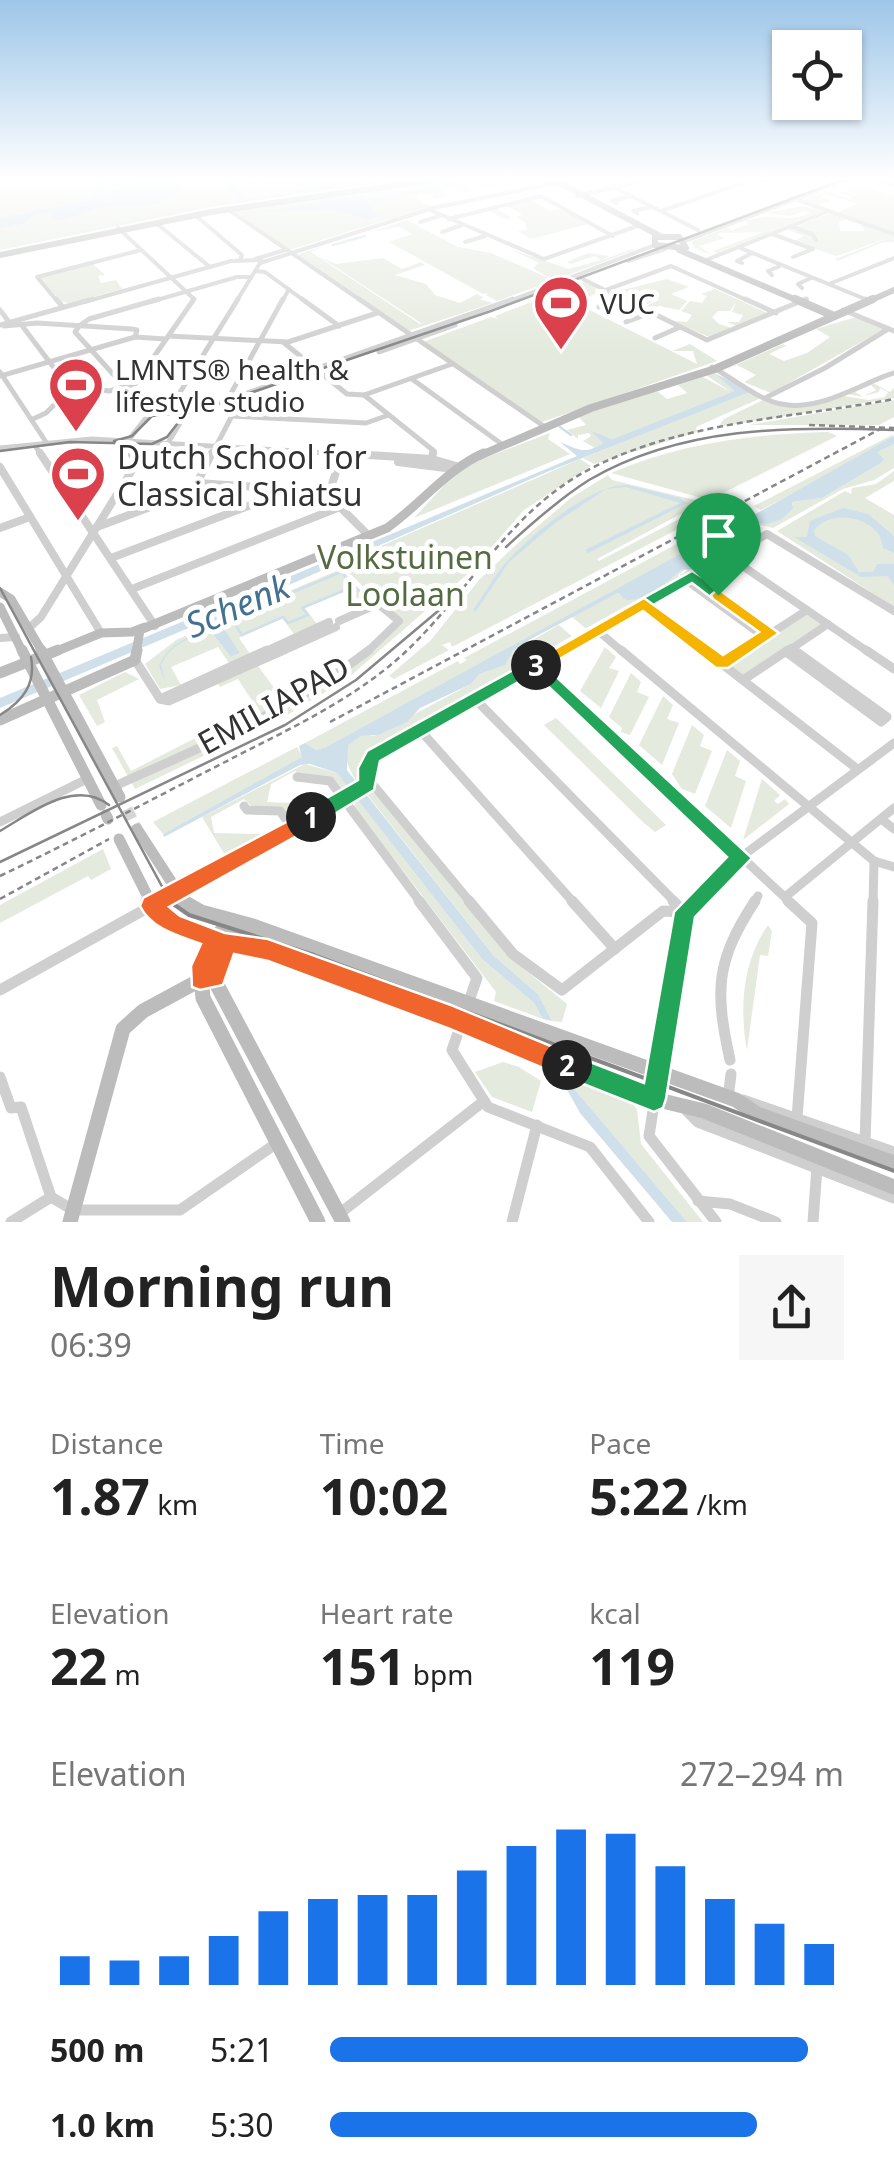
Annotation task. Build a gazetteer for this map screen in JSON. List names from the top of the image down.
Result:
{
  "streets": {
    "street": ["EMILIAPAD"]
  },
  "water": ["Schenk"],
  "parks": ["Volkstuinen Loolaan"],
  "places": {
    "sports": ["VUC", "LMNTS® health & lifestyle studio", "Dutch School for Classical Shiatsu"]
  },
  "page": {
    "pins": ["3", "1", "2"],
    "heading": ["Morning run", "06:39"],
    "stats": [
      ["Distance", "1.87 km"],
      ["Time", "10:02"],
      ["Pace", "5:22 /km"],
      ["Elevation", "22 m"],
      ["Heart rate", "151 bpm"],
      ["kcal", "119"]
    ],
    "chart": ["Elevation", "272–294 m"],
    "list": [
      {
        "name": "500 m",
        "note": "5:21"
      },
      {
        "name": "1.0 km",
        "note": "5:30"
      }
    ]
  }
}
